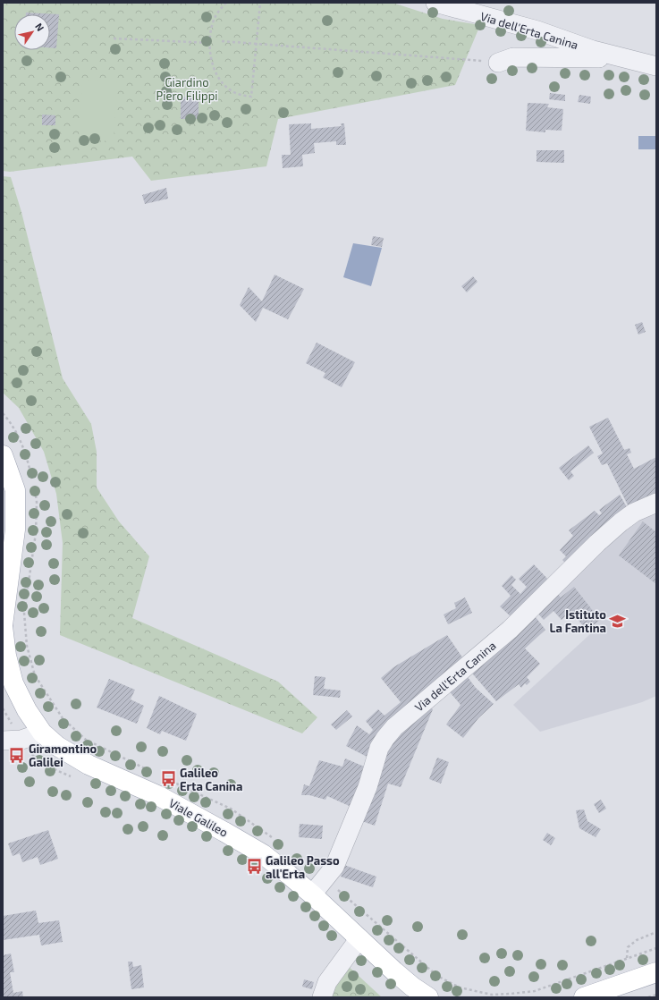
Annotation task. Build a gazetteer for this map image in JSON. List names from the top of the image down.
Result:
{
  "streets": {
    "main road": ["Viale Galileo"],
    "street": ["Via dell'Erta Canina"]
  },
  "crossings": [
    ["Via dell'Erta Canina", "Viale Galileo"]
  ],
  "parks": ["Giardino Piero Filippi"],
  "places": {
    "school or university": ["Istituto La Fantina"],
    "bus stop": ["Giramontino Galilei", "Galileo Erta Canina", "Galileo Passo all'Erta"]
  },
  "north": "top right"
}
